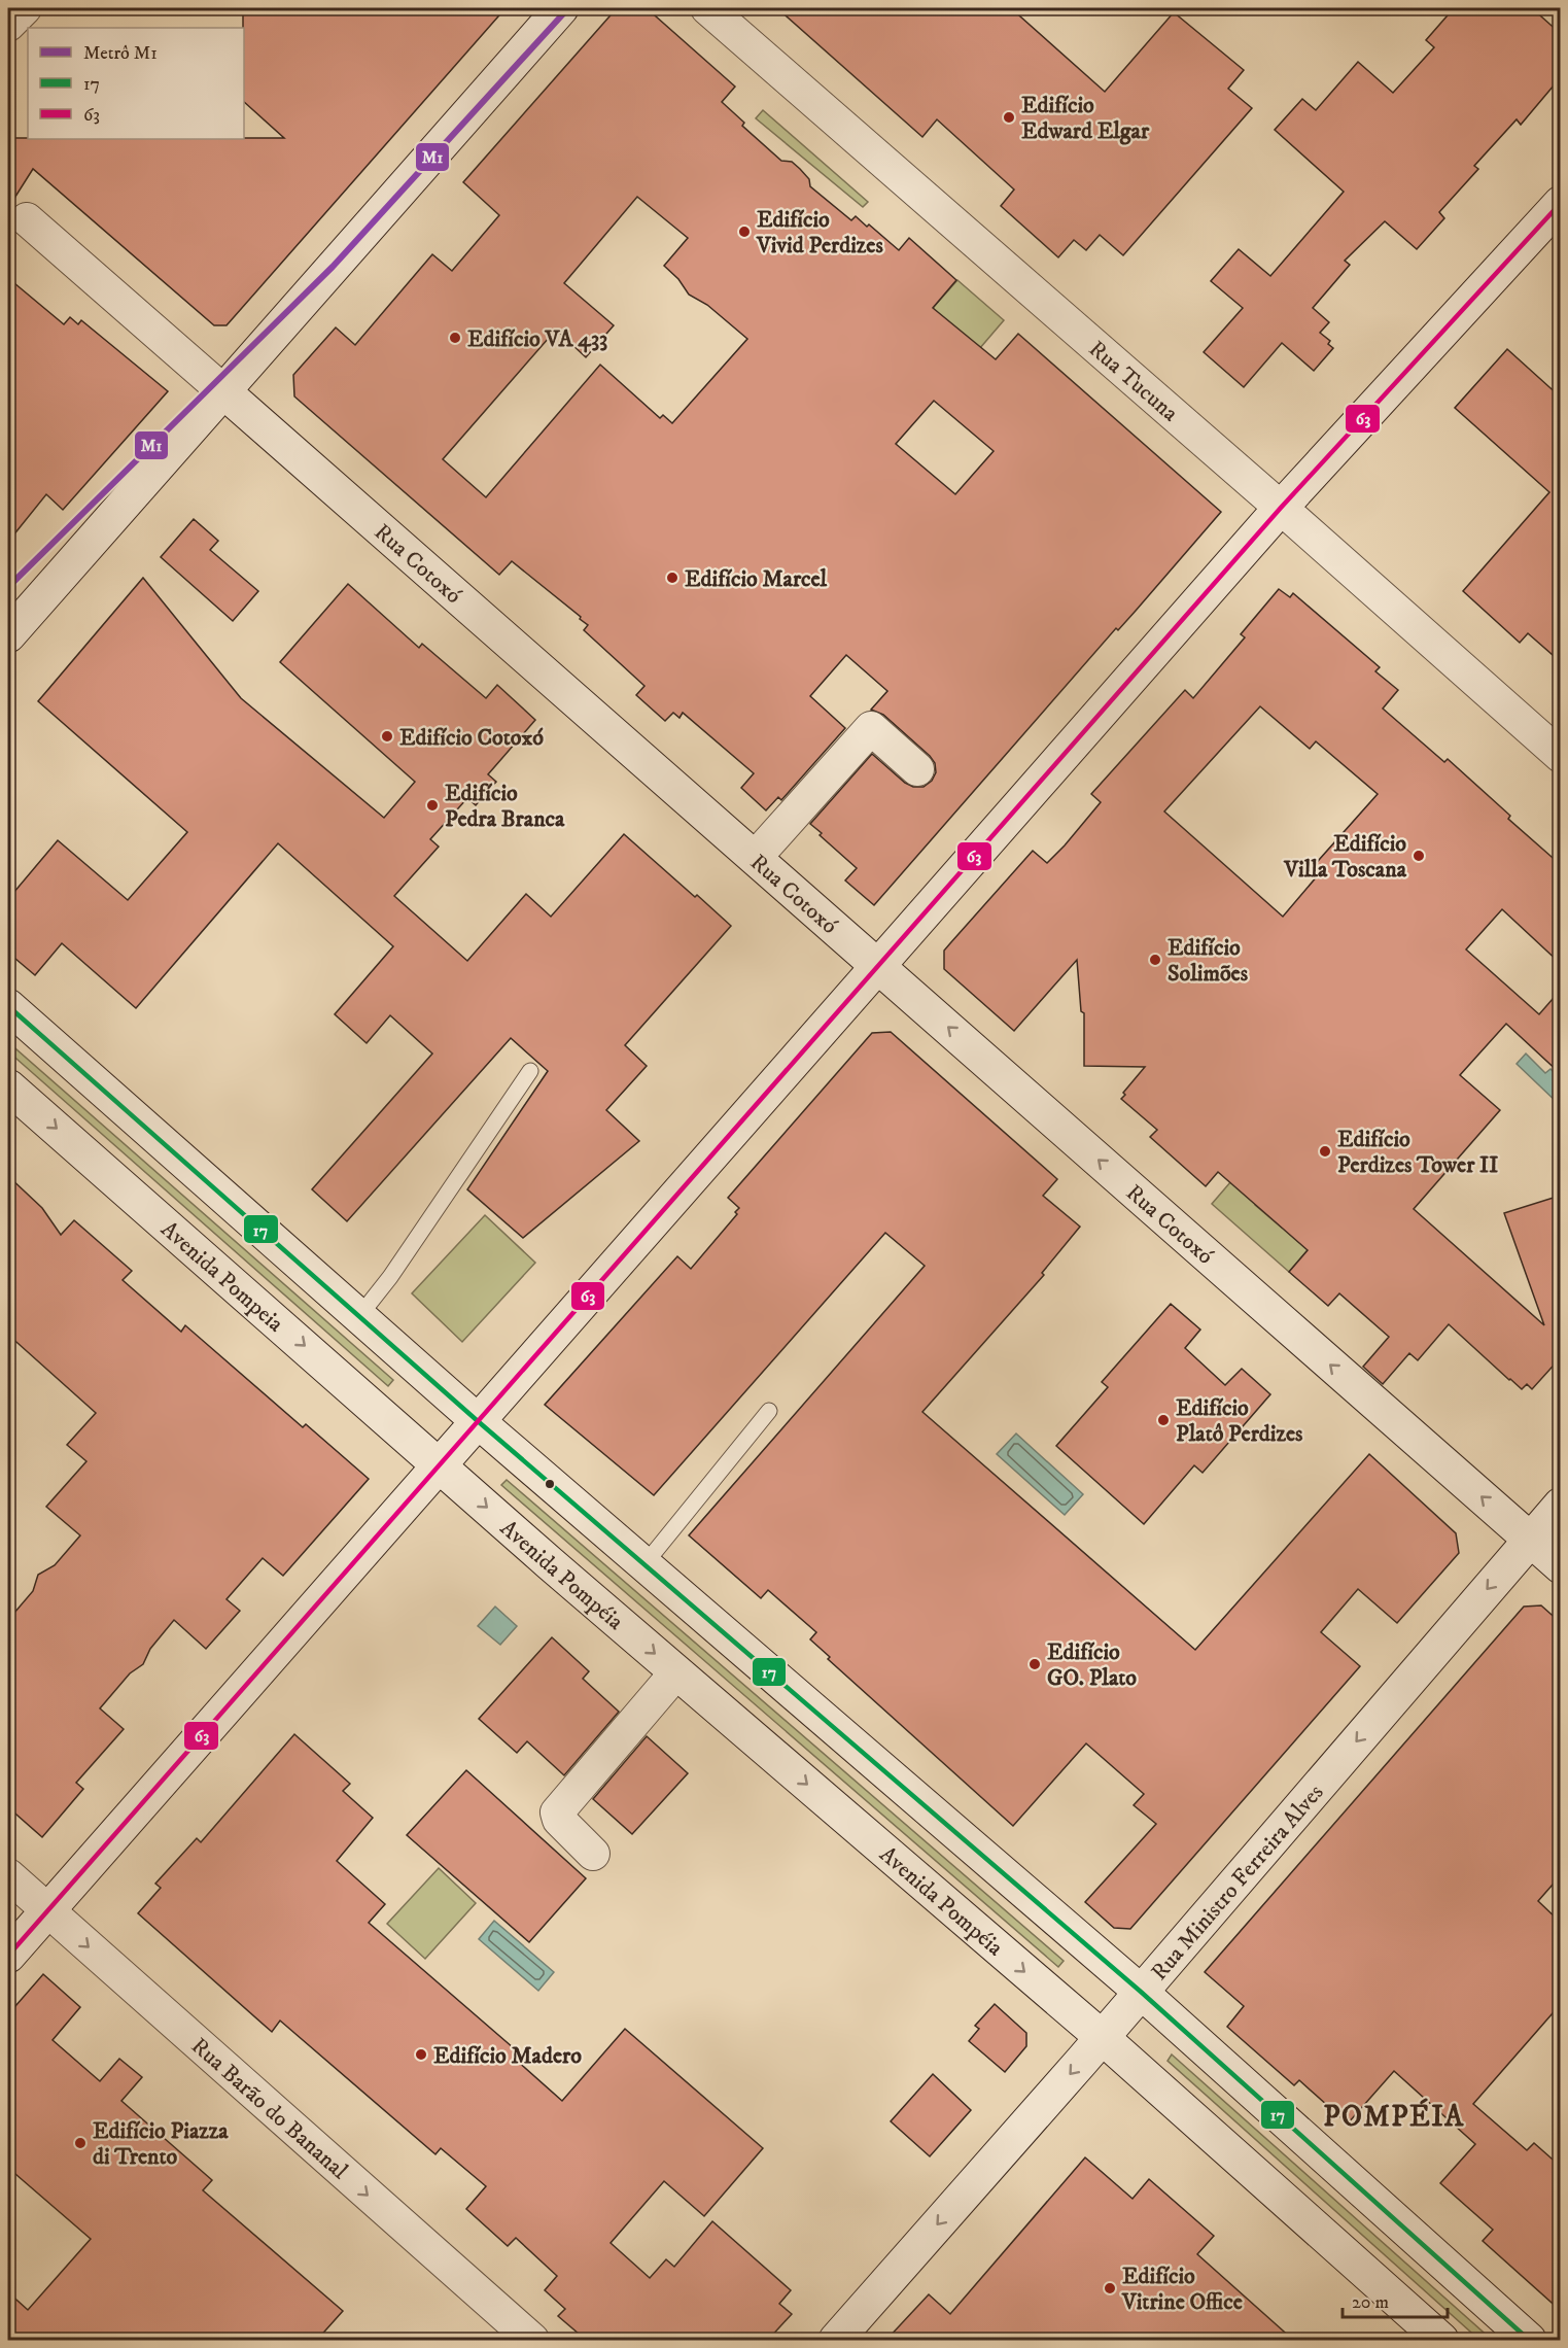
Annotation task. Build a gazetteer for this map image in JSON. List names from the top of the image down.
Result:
{
  "streets": {
    "street": [
      "Rua Tucuna",
      "Rua Cotoxó",
      "Avenida Pompeia",
      "Avenida Pompéia",
      "Rua Ministro Ferreira Alves",
      "Rua Barão do Bananal"
    ]
  },
  "crossings": [
    ["Rua Cotoxó", "Rua Ministro Ferreira Alves"],
    ["Avenida Pompeia", "Avenida Pompéia"],
    ["Avenida Pompéia", "Rua Ministro Ferreira Alves"]
  ],
  "one_way": ["Rua Cotoxó", "Rua Ministro Ferreira Alves", "Rua Barão do Bananal"],
  "districts": ["POMPÉIA"],
  "places": [
    "Edifício Edward Elgar",
    "Edifício Vivid Perdizes",
    "Edifício VA 433",
    "Edifício Marcel",
    "Edifício Cotoxó",
    "Edifício Pedra Branca",
    "Edifício Villa Toscana",
    "Edifício Solimões",
    "Edifício Perdizes Tower II",
    "Edifício Platô Perdizes",
    "Edifício GO. Plato",
    "Edifício Madero",
    "Edifício Piazza di Trento",
    "Edifício Vitrine Office"
  ],
  "lines": ["metro line M1", "transit line 63", "transit line 17"],
  "legend": ["Metrô M1", "17", "63"],
  "scale_bar": "20 m"
}
